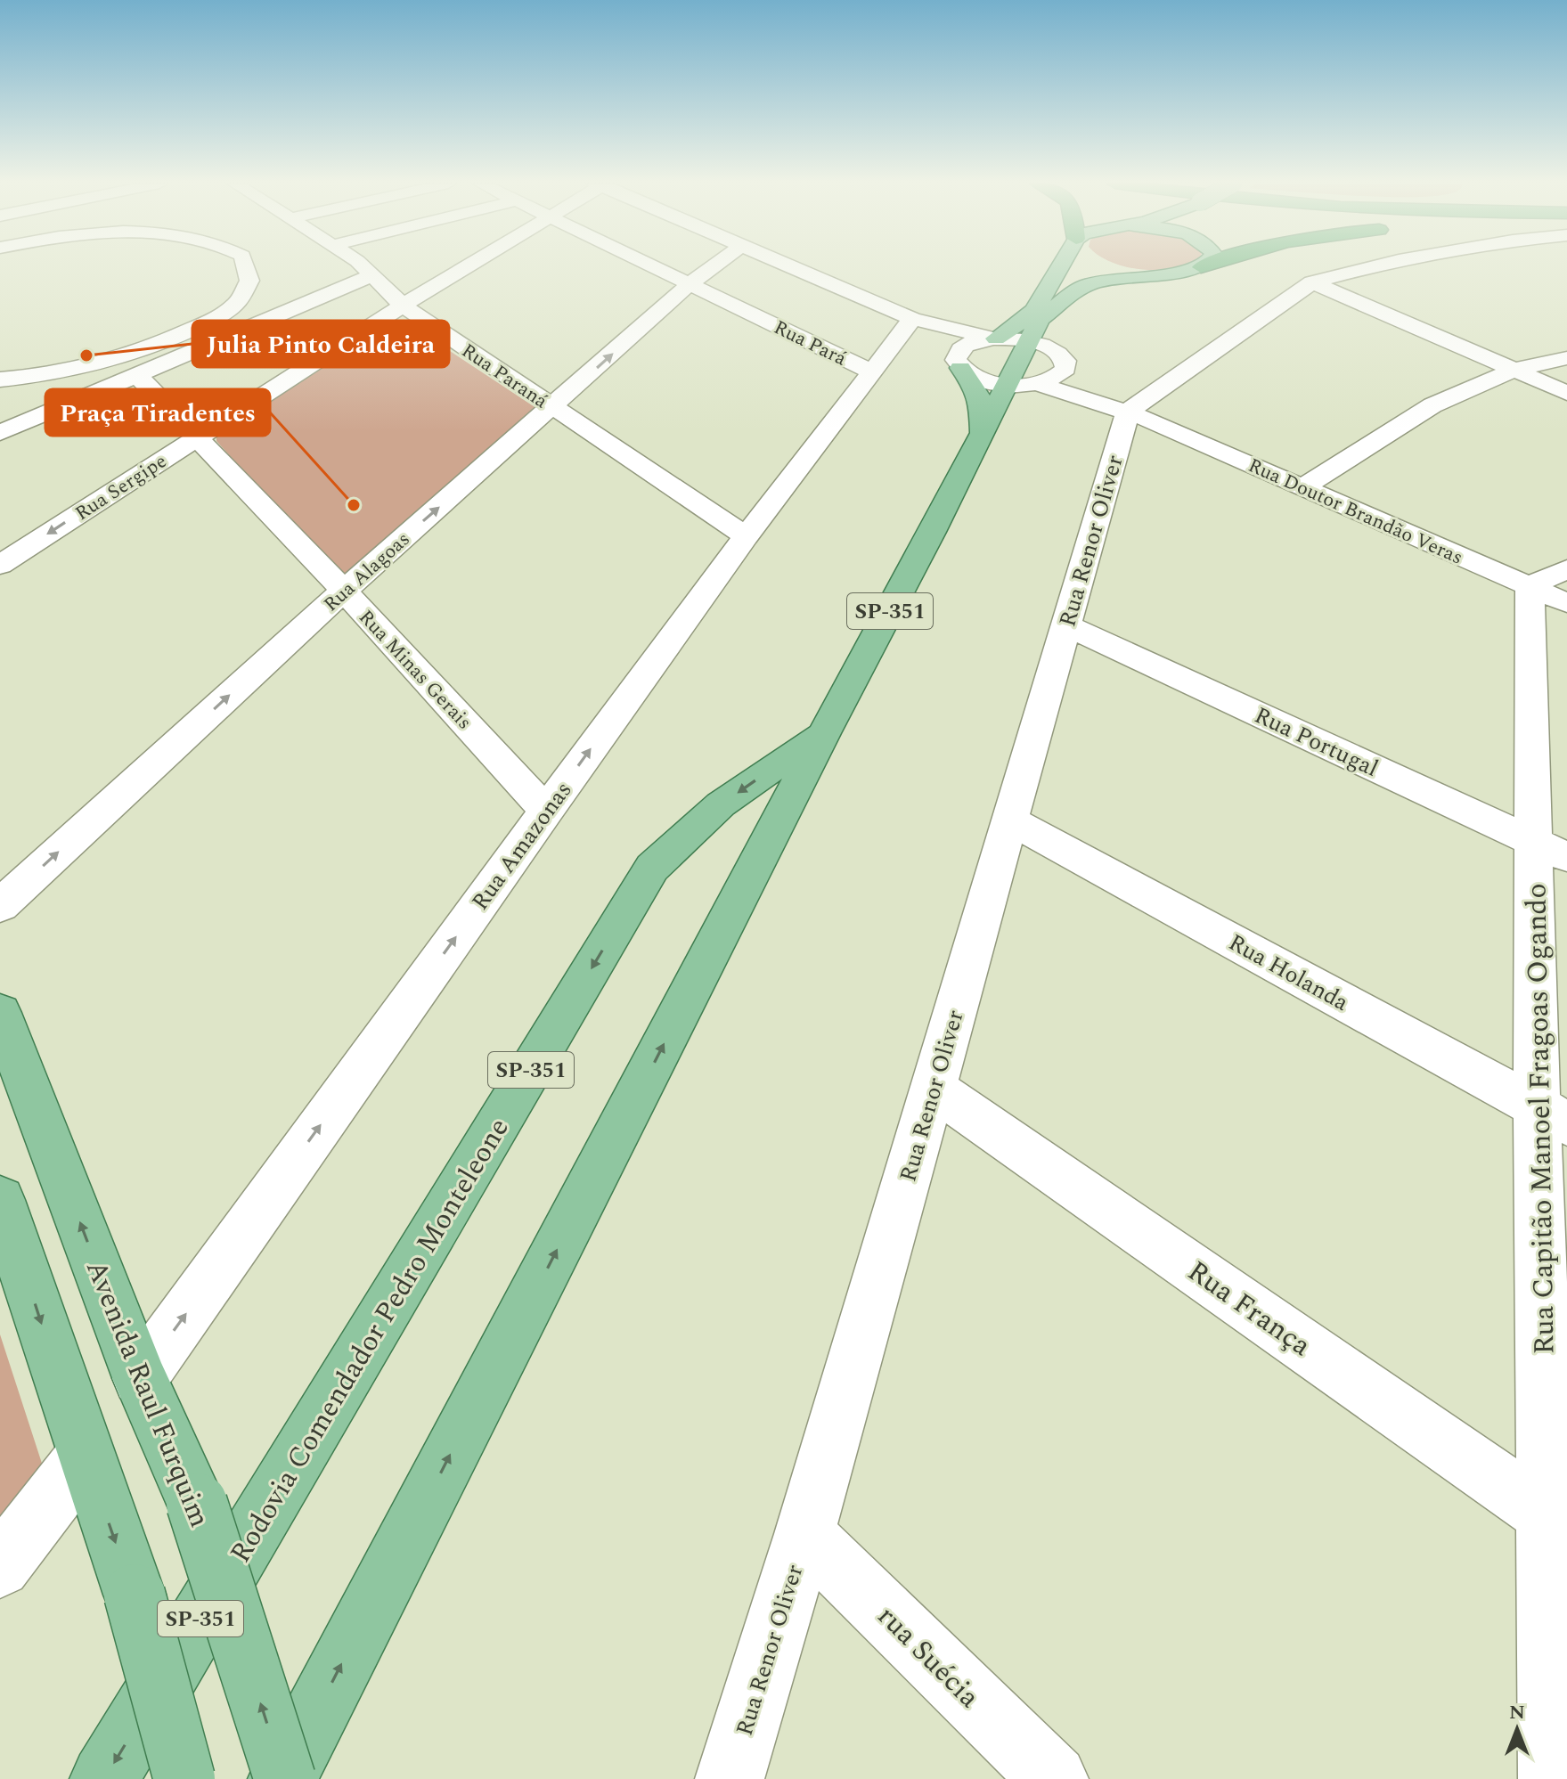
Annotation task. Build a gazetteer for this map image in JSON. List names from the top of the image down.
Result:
{
  "streets": {
    "main road": ["SP-351", "Rodovia Comendador Pedro Monteleone", "Avenida Raul Furquim"],
    "street": [
      "Rua Pará",
      "Rua Paraná",
      "Rua Sergipe",
      "Rua Doutor Brandão Veras",
      "Rua Renor Oliver",
      "Rua Alagoas",
      "Rua Minas Gerais",
      "Rua Portugal",
      "Rua Amazonas",
      "Rua Holanda",
      "Rua Capitão Manoel Fragoas Ogando",
      "Rua França",
      "rua Suécia"
    ]
  },
  "crossings": [
    ["Rua Pará", "Rua Alagoas"],
    ["Rua Pará", "Rua Amazonas"],
    ["Rua Paraná", "Rua Sergipe"],
    ["Rua Paraná", "Rua Alagoas"],
    ["Rua Paraná", "Rua Amazonas"],
    ["Rua Sergipe", "Rua Minas Gerais"],
    ["Rua Doutor Brandão Veras", "Rua Renor Oliver"],
    ["Rua Doutor Brandão Veras", "Rua Capitão Manoel Fragoas Ogando"],
    ["Rua Doutor Brandão Veras", "Rodovia Comendador Pedro Monteleone"],
    ["Rua Renor Oliver", "Rua Portugal"],
    ["Rua Renor Oliver", "Rua Holanda"],
    ["Rua Renor Oliver", "Rua França"],
    ["Rua Renor Oliver", "rua Suécia"],
    ["Rua Alagoas", "Rua Minas Gerais"],
    ["SP-351", "Rodovia Comendador Pedro Monteleone"],
    ["Rua Minas Gerais", "Rua Amazonas"],
    ["Rua Portugal", "Rua Capitão Manoel Fragoas Ogando"],
    ["Rua Amazonas", "Avenida Raul Furquim"],
    ["Rua Holanda", "Rua Capitão Manoel Fragoas Ogando"],
    ["Rua Capitão Manoel Fragoas Ogando", "Rua França"],
    ["Rodovia Comendador Pedro Monteleone", "Avenida Raul Furquim"]
  ],
  "one_way": ["Rua Amazonas"],
  "places": ["Julia Pinto Caldeira", "Praça Tiradentes"],
  "north": "top"
}
